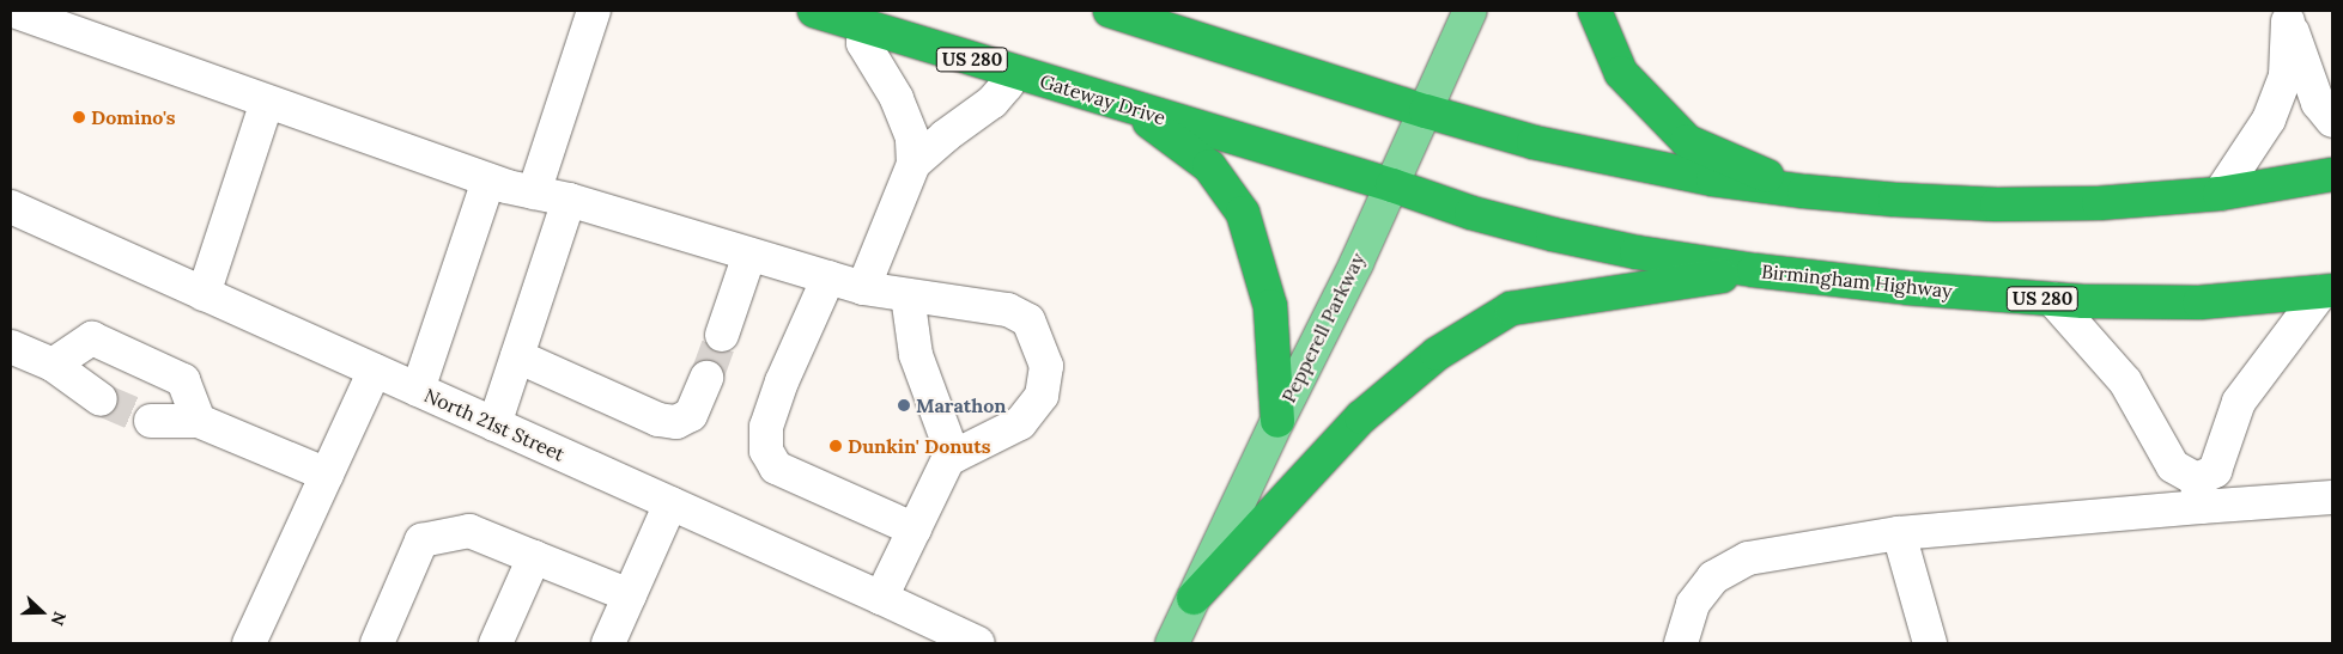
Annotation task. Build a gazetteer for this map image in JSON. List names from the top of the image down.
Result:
{
  "streets": {
    "highway": ["US 280", "Gateway Drive", "Birmingham Highway"],
    "main road": ["Pepperell Parkway"],
    "street": ["North 21st Street"]
  },
  "crossings": [
    ["Gateway Drive", "Birmingham Highway"],
    ["Gateway Drive", "Pepperell Parkway"],
    ["Birmingham Highway", "Pepperell Parkway"]
  ],
  "places": ["Domino's", "Marathon", "Dunkin' Donuts"],
  "north": "right"
}
